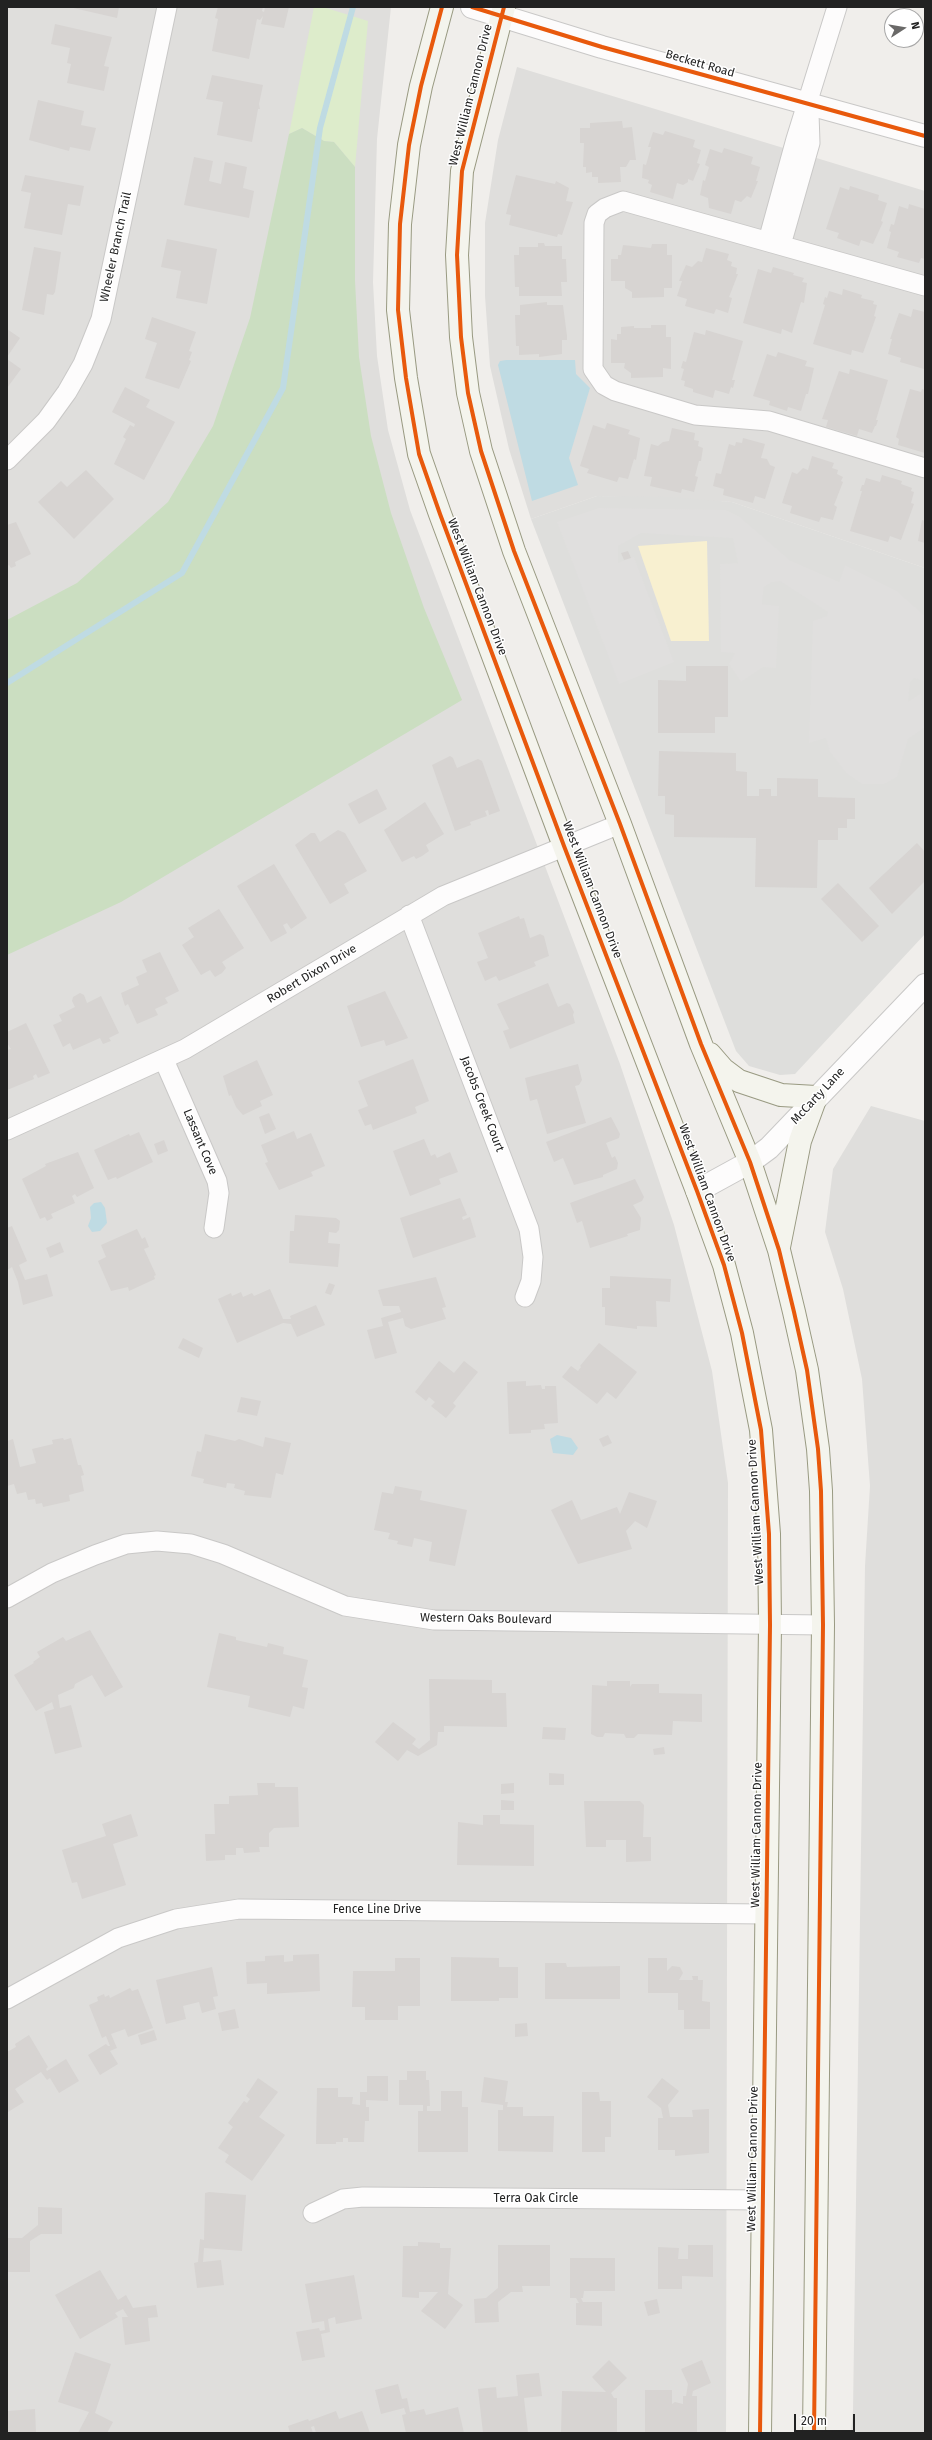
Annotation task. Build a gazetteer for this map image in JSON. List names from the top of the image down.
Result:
{
  "streets": {
    "main road": ["West William Cannon Drive"],
    "street": [
      "Beckett Road",
      "Wheeler Branch Trail",
      "Robert Dixon Drive",
      "McCarty Lane",
      "Jacobs Creek Court",
      "Lassant Cove",
      "Western Oaks Boulevard",
      "Fence Line Drive",
      "Terra Oak Circle"
    ]
  },
  "crossings": [
    ["Beckett Road", "West William Cannon Drive"],
    ["West William Cannon Drive", "Robert Dixon Drive"],
    ["West William Cannon Drive", "McCarty Lane"],
    ["West William Cannon Drive", "Western Oaks Boulevard"],
    ["West William Cannon Drive", "Fence Line Drive"],
    ["West William Cannon Drive", "Terra Oak Circle"],
    ["Robert Dixon Drive", "Jacobs Creek Court"],
    ["Robert Dixon Drive", "Lassant Cove"]
  ],
  "scale_bar": "20 m",
  "north": "right"
}
